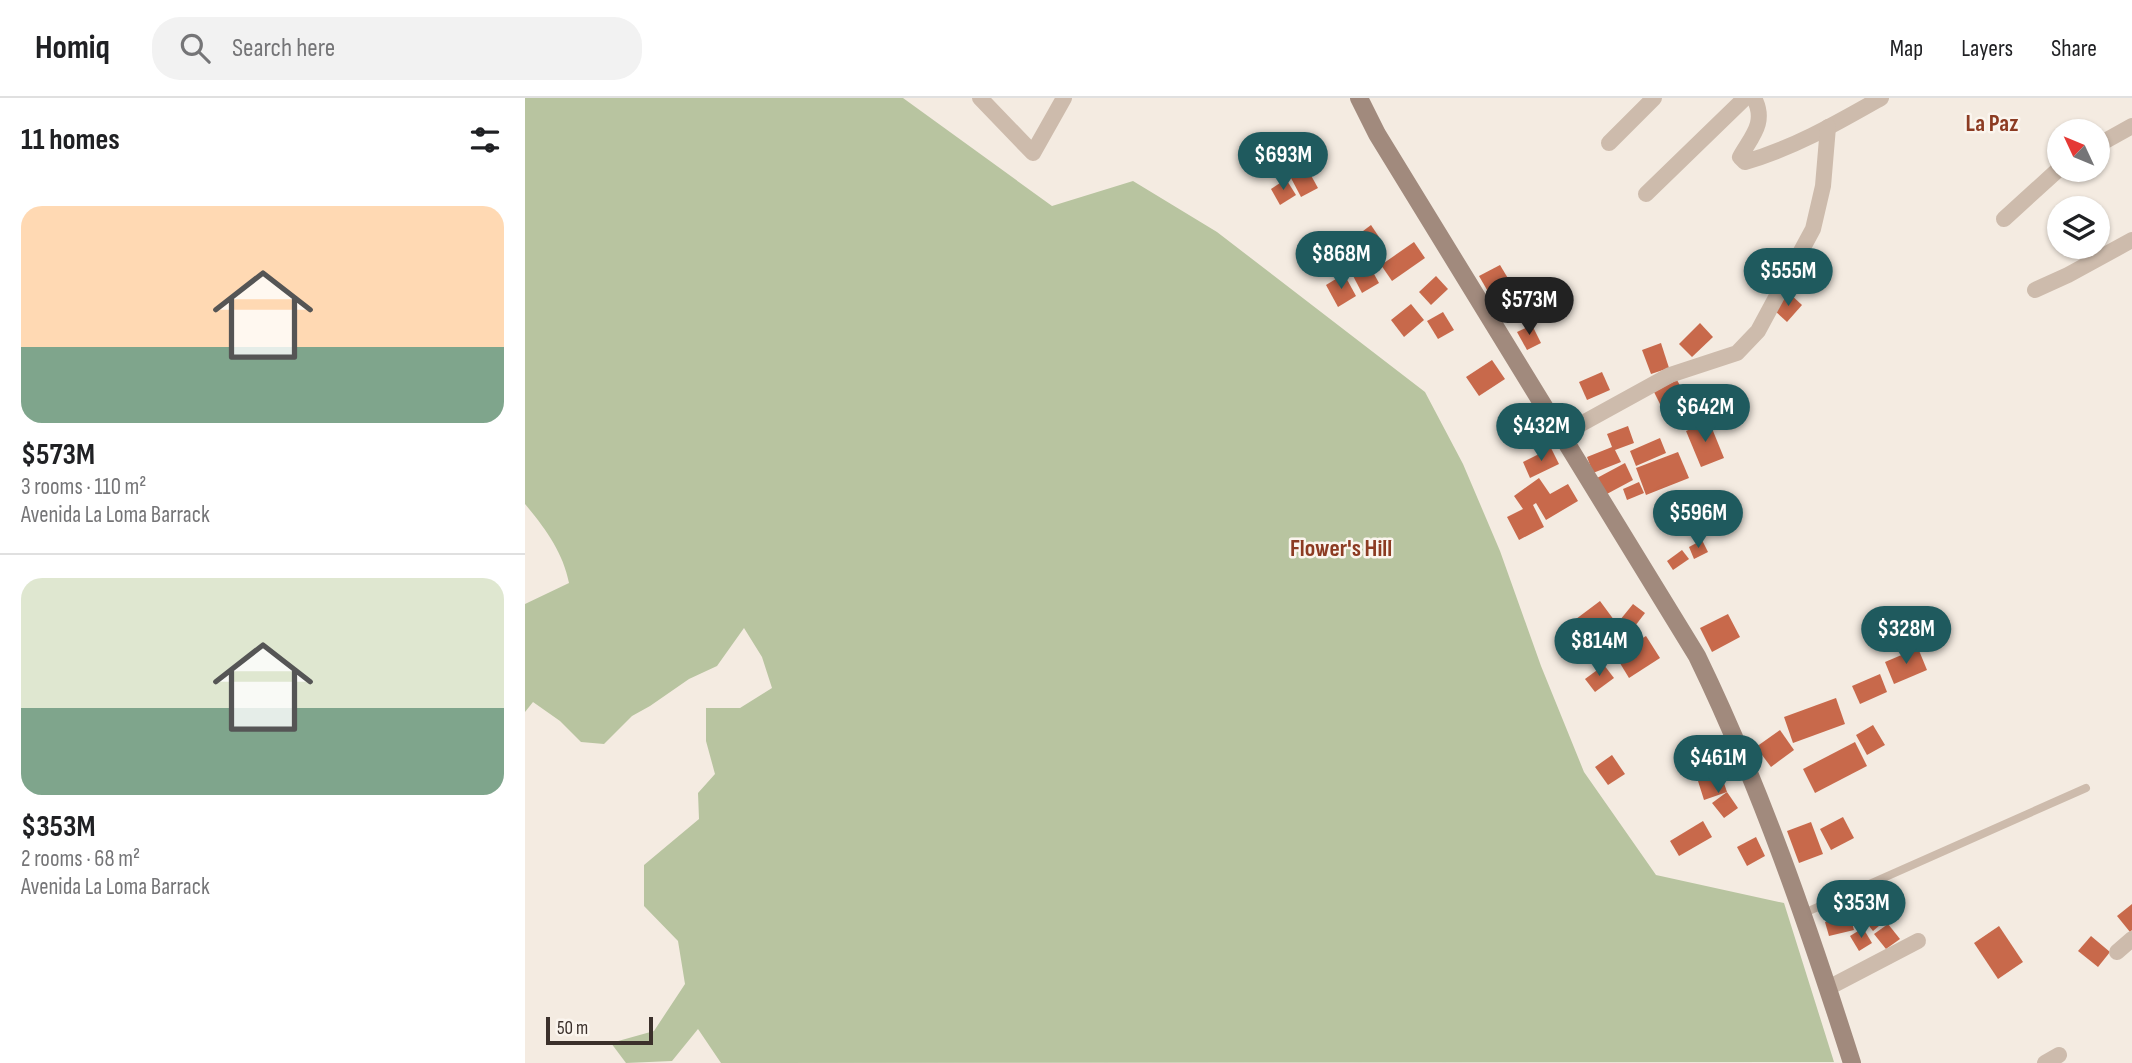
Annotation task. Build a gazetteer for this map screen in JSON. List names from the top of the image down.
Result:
{
  "districts": ["La Paz", "Flower's Hill"],
  "scale_bar": "50 m",
  "north": "top left",
  "page": {
    "header": "Homiq",
    "search": "Search here",
    "nav": ["Map", "Layers", "Share"],
    "heading": "11 homes",
    "price": [
      "$693M",
      "$868M",
      "$555M",
      "$573M",
      "$642M",
      "$432M",
      "$596M",
      "$328M",
      "$814M",
      "$461M",
      "$353M"
    ],
    "list": [
      {
        "name": "$573M",
        "note": "3 rooms · 110 m² · Avenida La Loma Barrack"
      },
      {
        "name": "$353M",
        "note": "2 rooms · 68 m² · Avenida La Loma Barrack"
      }
    ],
    "scale": "50 m"
  }
}
